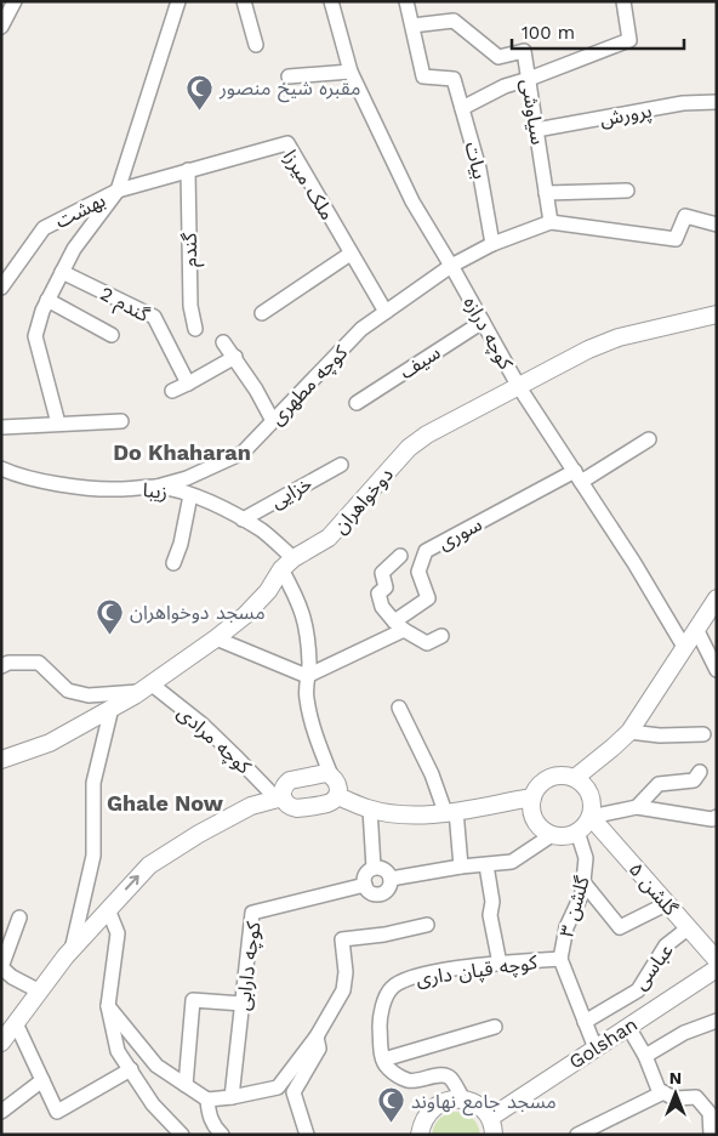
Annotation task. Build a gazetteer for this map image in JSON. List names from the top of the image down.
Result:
{
  "streets": {
    "street": [
      "سیاوشی",
      "پرورش",
      "بیات",
      "ملک میرزا",
      "بهشت",
      "گندم",
      "گندم 2",
      "کوچه درازه",
      "سیف",
      "کوچه مطهری",
      "زیبا",
      "خزایی",
      "دوخواهران",
      "سوری",
      "کوچه مرادی",
      "گلشن ۵",
      "گلشن ۳",
      "کوچه دارابی",
      "عباسی",
      "کوچه قپان داری",
      "Golshan"
    ]
  },
  "crossings": [
    ["سیاوشی", "پرورش"],
    ["سیاوشی", "بیات"],
    ["سیاوشی", "کوچه مطهری"],
    ["بیات", "کوچه مطهری"],
    ["ملک میرزا", "بهشت"],
    ["ملک میرزا", "گندم"],
    ["ملک میرزا", "کوچه مطهری"],
    ["کوچه درازه", "سیف"],
    ["کوچه درازه", "کوچه مطهری"],
    ["کوچه درازه", "دوخواهران"],
    ["کوچه درازه", "سوری"],
    ["کوچه مطهری", "زیبا"],
    ["زیبا", "خزایی"],
    ["زیبا", "دوخواهران"],
    ["دوخواهران", "کوچه مرادی"],
    ["گلشن ۵", "گلشن ۳"],
    ["گلشن ۵", "عباسی"],
    ["گلشن ۳", "عباسی"],
    ["گلشن ۳", "کوچه قپان داری"],
    ["گلشن ۳", "Golshan"]
  ],
  "districts": ["Do Khaharan", "Ghale Now"],
  "places": {
    "mosque": ["مقبره شیخ منصور", "مسجد دوخواهران", "مسجد جامع نهاوند"]
  },
  "scale_bar": "100 m",
  "north": "top"
}
